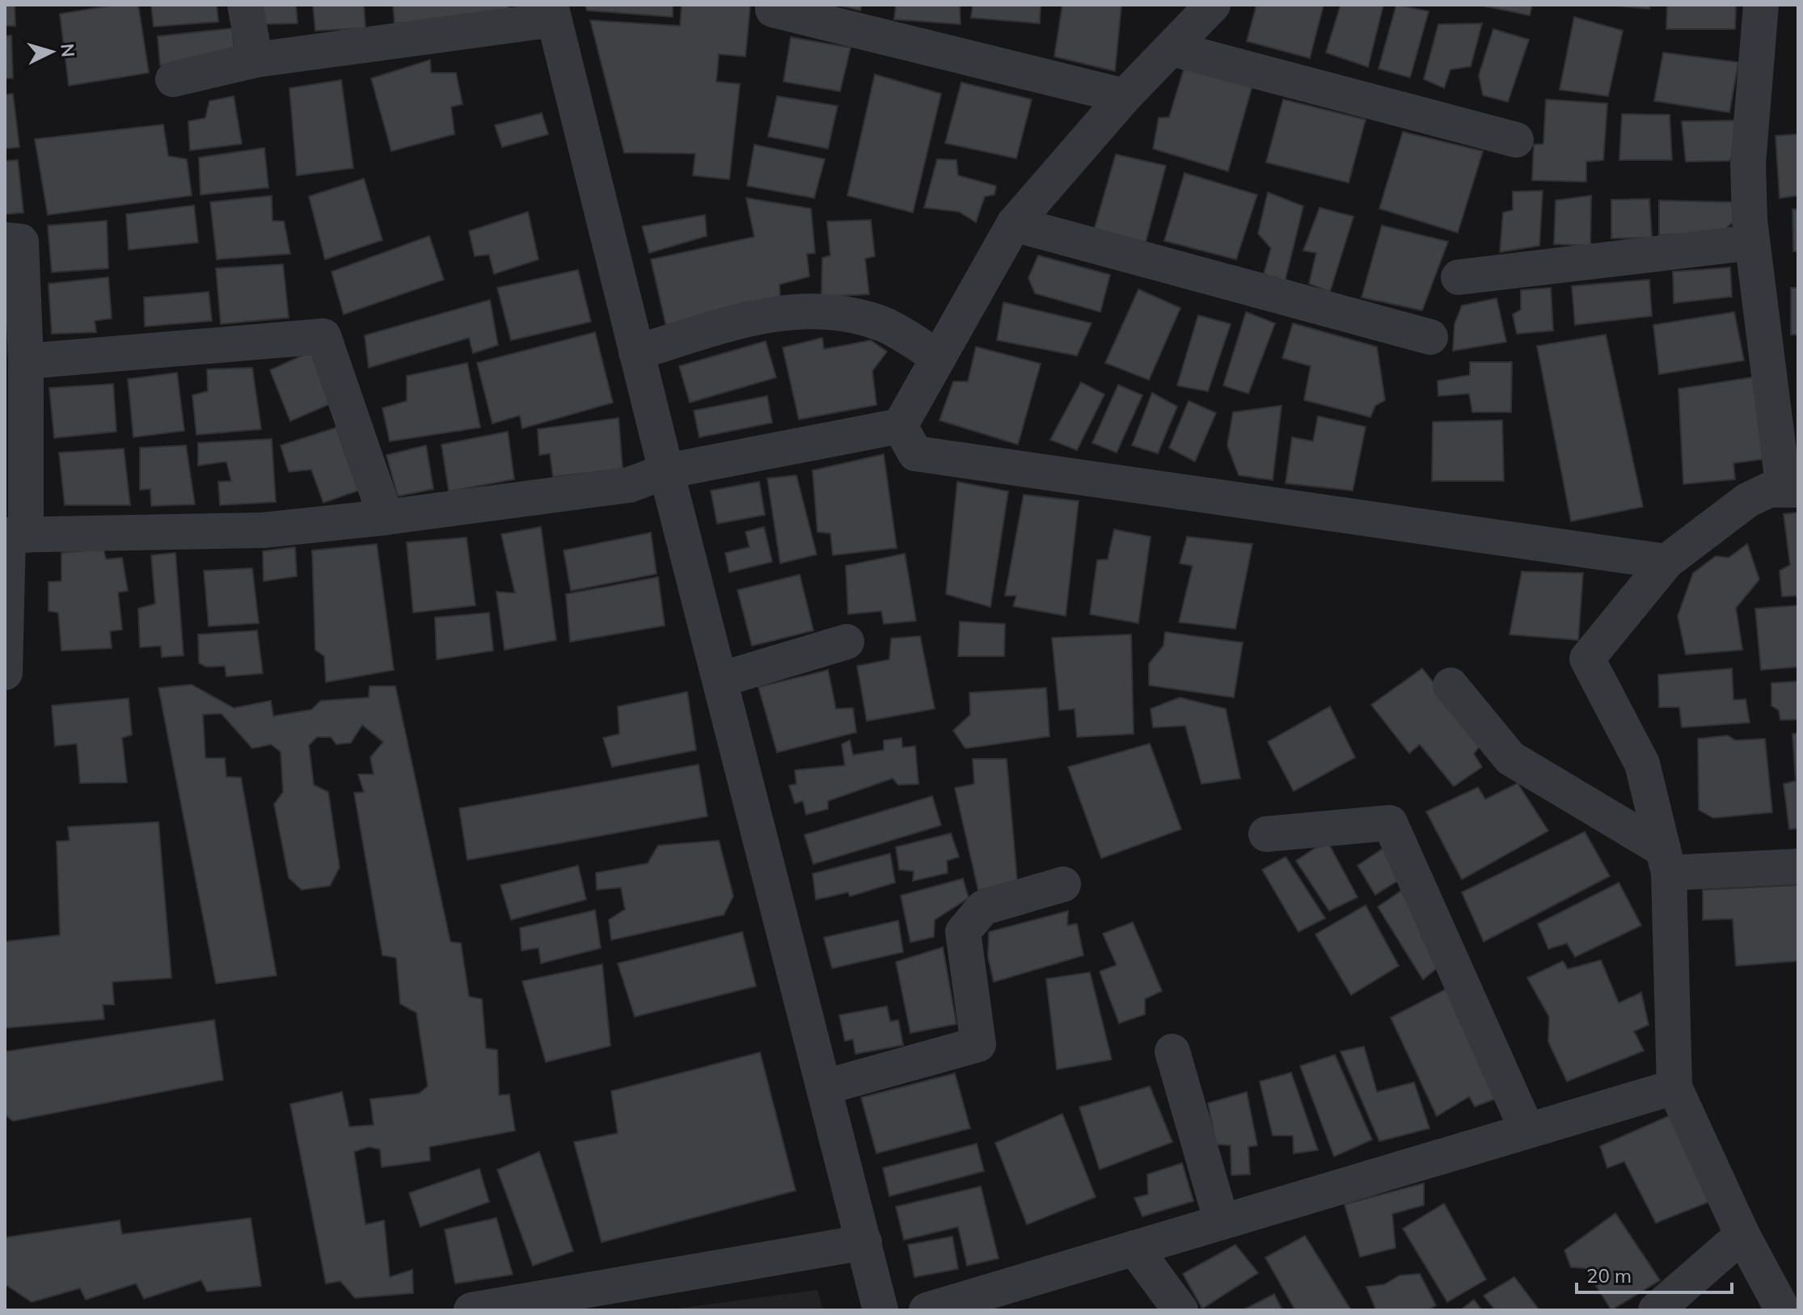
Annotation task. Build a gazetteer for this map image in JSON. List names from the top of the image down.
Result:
{
  "scale_bar": "20 m",
  "north": "right"
}
